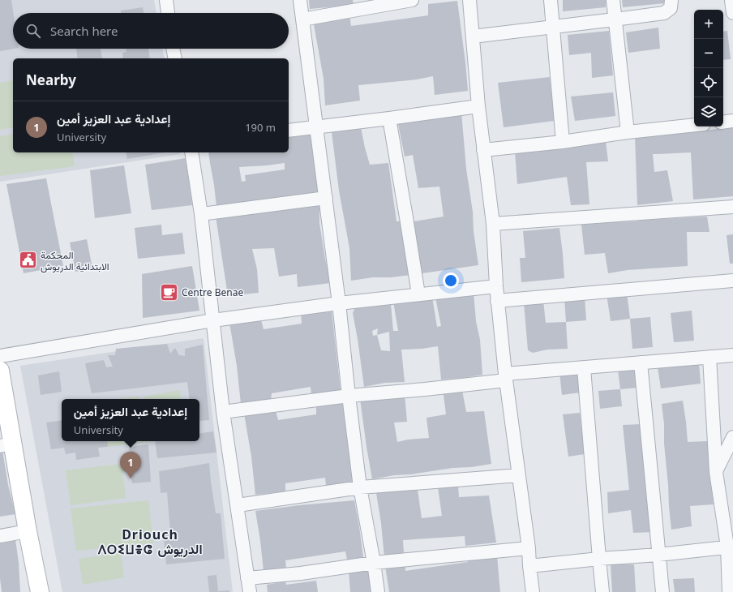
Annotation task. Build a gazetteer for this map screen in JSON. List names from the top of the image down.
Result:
{
  "districts": ["Driouch ⴷⵔⵉⵡⴻⵛ الدريوش"],
  "places": {
    "public building": ["المحكمة الابتدائية الدريوش"],
    "cafe": ["Centre Benae"]
  },
  "page": {
    "map_buttons": ["+", "−"],
    "search": "Search here",
    "heading": "Nearby",
    "list": [
      {
        "mark": "1",
        "name": "إعدادية عبد العزيز أمين",
        "note": "University",
        "value": "190 m"
      }
    ],
    "popup": ["إعدادية عبد العزيز أمين", "University"],
    "pins": "1"
  }
}
